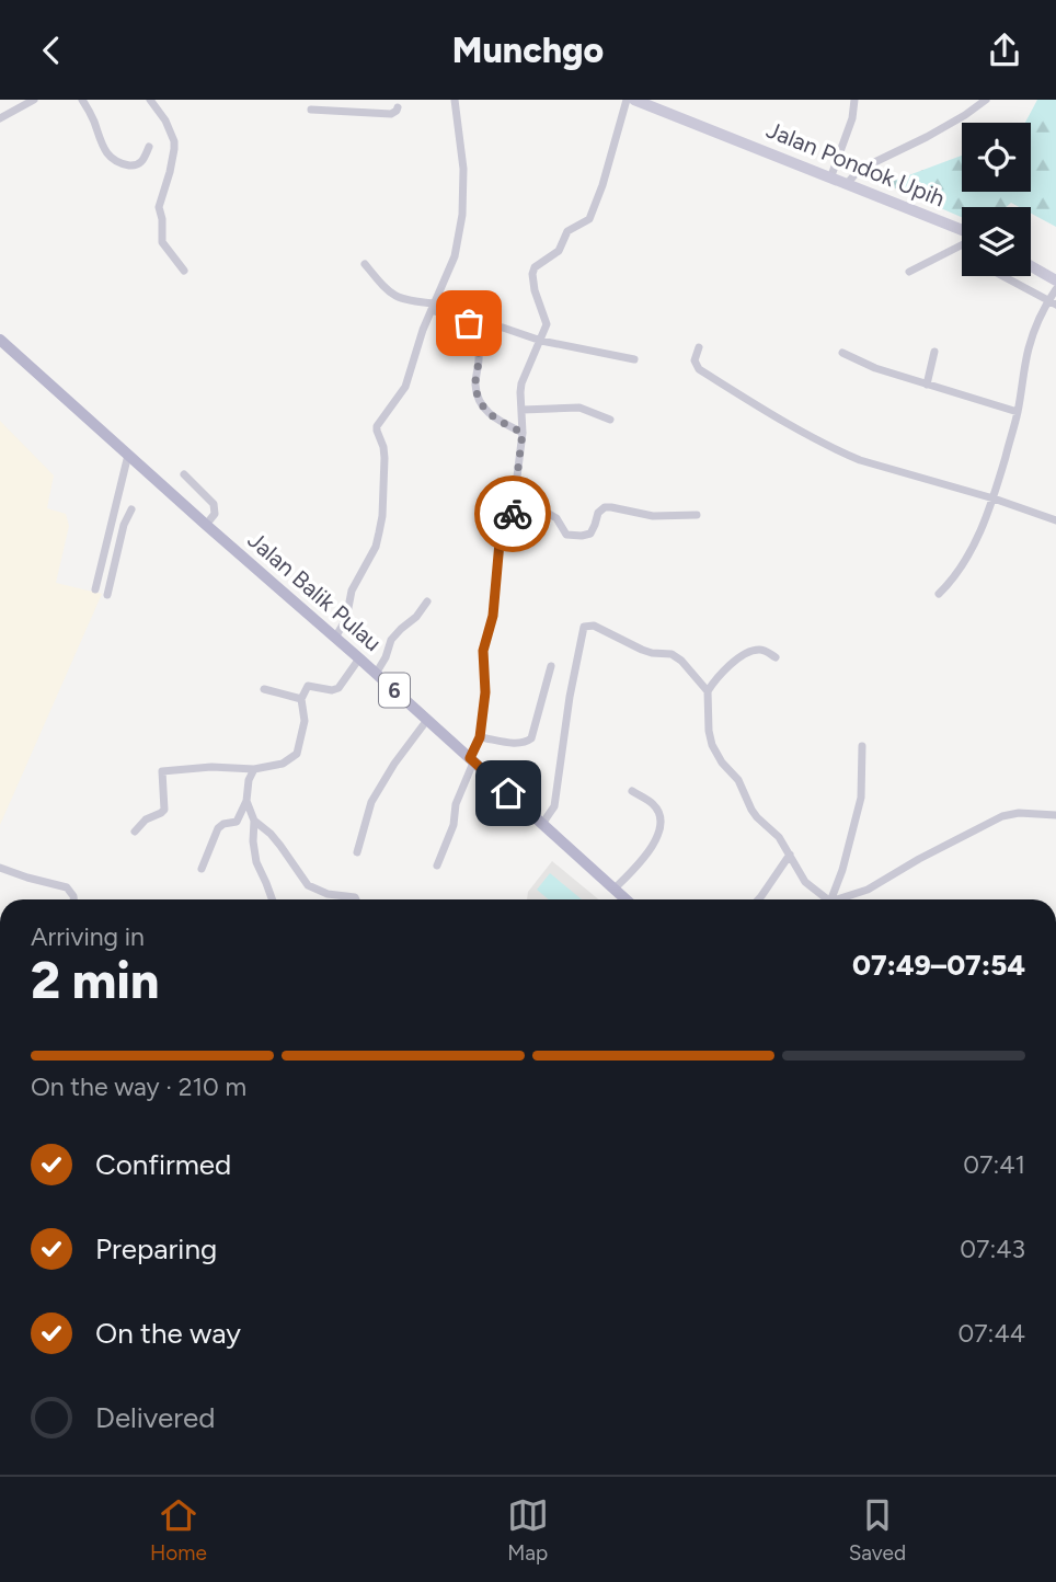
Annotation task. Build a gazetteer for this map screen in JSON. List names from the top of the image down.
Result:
{
  "streets": {
    "main road": ["Jalan Pondok Upih", "Jalan Balik Pulau", "6"]
  },
  "page": {
    "header": "Munchgo",
    "heading": ["2 min", "Arriving in", "07:49–07:54"],
    "bar": "On the way · 210 m",
    "list": [
      ["Confirmed", "07:41"],
      ["Preparing", "07:43"],
      ["On the way", "07:44"],
      "Delivered"
    ],
    "tabs": ["Home", "Map", "Saved"]
  }
}
